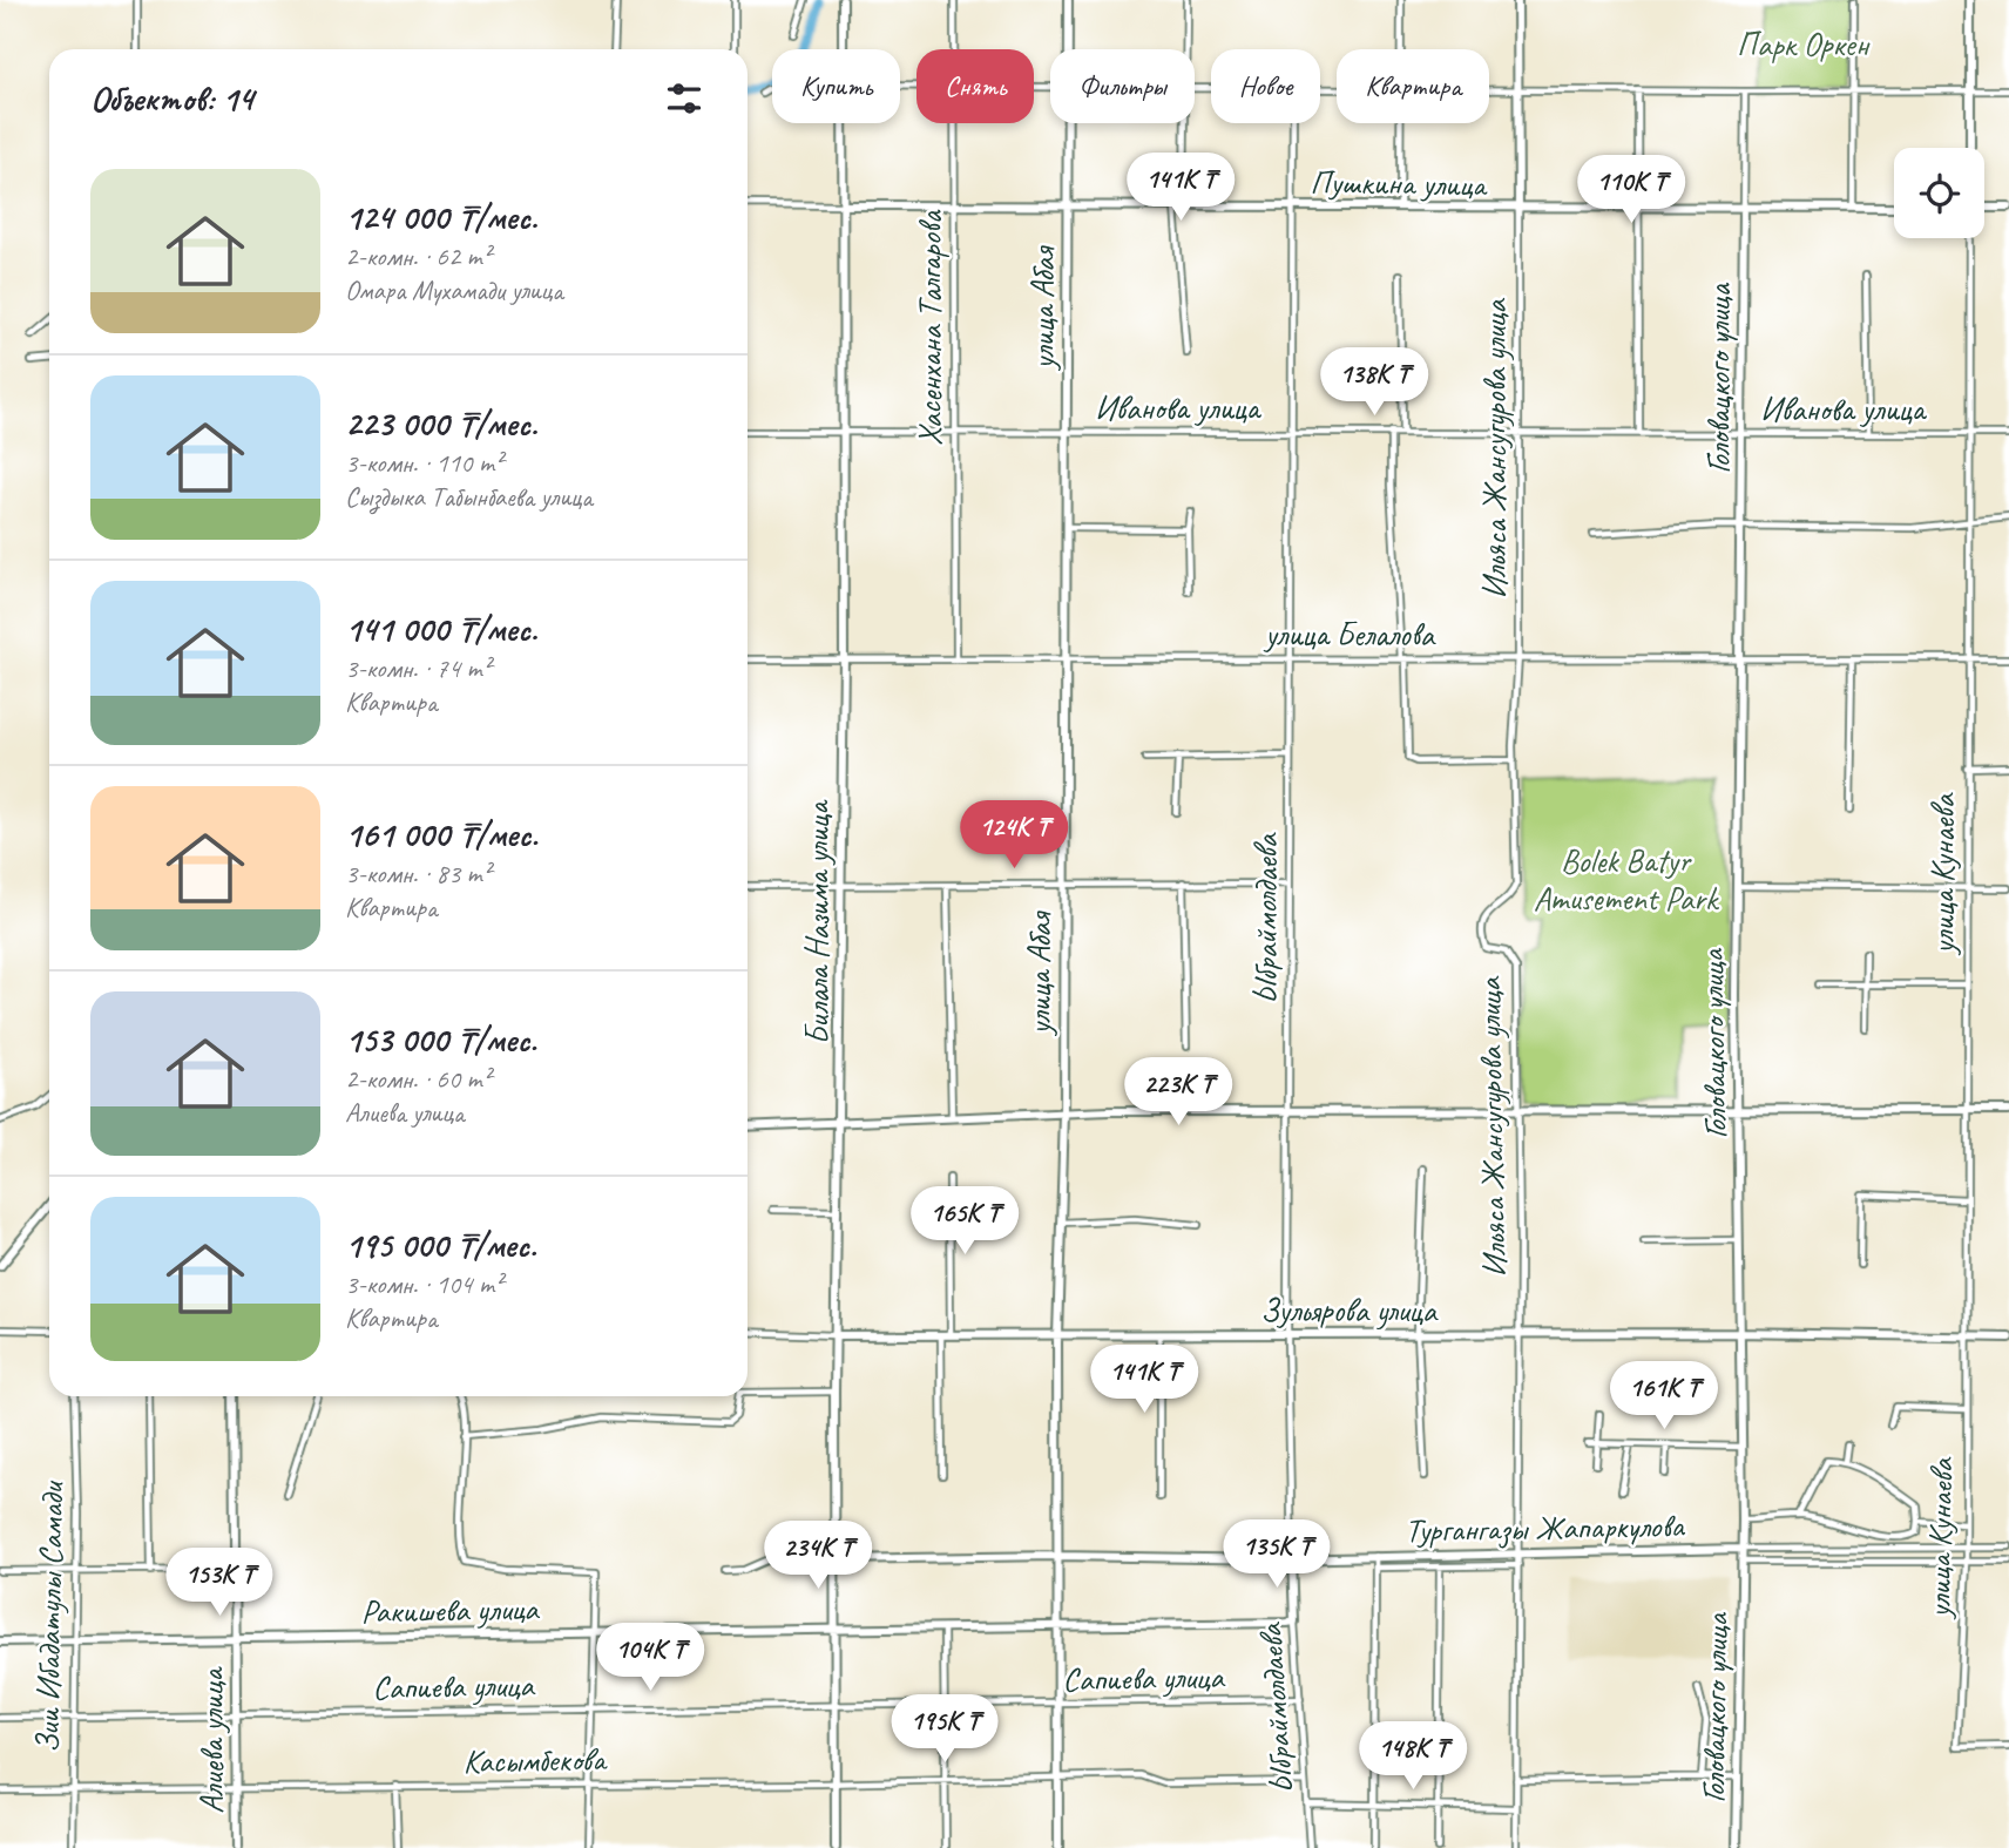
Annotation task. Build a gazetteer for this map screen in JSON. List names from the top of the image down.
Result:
{
  "streets": {
    "street": [
      "Пушкина улица",
      "улица Абая",
      "Хасенхана Талгарова",
      "Головацкого улица",
      "Иванова улица",
      "Ильяса Жансугурова улица",
      "улица Белалова",
      "улица Кунаева",
      "Ыбраймолдаева",
      "Билала Назима улица",
      "Зульярова улица",
      "Тургангазы Жапаркулова",
      "Ракишева улица",
      "Зии Ибадатулы Самади",
      "Сапиева улица",
      "Алиева улица",
      "Касымбекова"
    ]
  },
  "crossings": [
    ["Пушкина улица", "улица Абая"],
    ["Пушкина улица", "Хасенхана Талгарова"],
    ["Пушкина улица", "Головацкого улица"],
    ["Пушкина улица", "Ильяса Жансугурова улица"],
    ["Пушкина улица", "Ыбраймолдаева"],
    ["Пушкина улица", "Билала Назима улица"],
    ["улица Абая", "Иванова улица"],
    ["улица Абая", "улица Белалова"],
    ["улица Абая", "Зульярова улица"],
    ["улица Абая", "Тургангазы Жапаркулова"],
    ["улица Абая", "Ракишева улица"],
    ["улица Абая", "Сапиева улица"],
    ["улица Абая", "Касымбекова"],
    ["Хасенхана Талгарова", "Иванова улица"],
    ["Хасенхана Талгарова", "улица Белалова"],
    ["Головацкого улица", "Иванова улица"],
    ["Головацкого улица", "улица Белалова"],
    ["Головацкого улица", "Зульярова улица"],
    ["Головацкого улица", "Тургангазы Жапаркулова"],
    ["Иванова улица", "Ильяса Жансугурова улица"],
    ["Иванова улица", "улица Кунаева"],
    ["Иванова улица", "Ыбраймолдаева"],
    ["Иванова улица", "Билала Назима улица"],
    ["Ильяса Жансугурова улица", "улица Белалова"],
    ["Ильяса Жансугурова улица", "Зульярова улица"],
    ["Ильяса Жансугурова улица", "Тургангазы Жапаркулова"],
    ["улица Белалова", "улица Кунаева"],
    ["улица Белалова", "Ыбраймолдаева"],
    ["улица Белалова", "Билала Назима улица"],
    ["улица Кунаева", "Зульярова улица"],
    ["улица Кунаева", "Тургангазы Жапаркулова"],
    ["Ыбраймолдаева", "Зульярова улица"],
    ["Ыбраймолдаева", "Тургангазы Жапаркулова"],
    ["Ыбраймолдаева", "Ракишева улица"],
    ["Ыбраймолдаева", "Сапиева улица"],
    ["Ыбраймолдаева", "Касымбекова"],
    ["Билала Назима улица", "Зульярова улица"],
    ["Билала Назима улица", "Тургангазы Жапаркулова"],
    ["Билала Назима улица", "Ракишева улица"],
    ["Билала Назима улица", "Сапиева улица"],
    ["Билала Назима улица", "Касымбекова"],
    ["Ракишева улица", "Зии Ибадатулы Самади"],
    ["Ракишева улица", "Алиева улица"],
    ["Зии Ибадатулы Самади", "Сапиева улица"],
    ["Зии Ибадатулы Самади", "Касымбекова"],
    ["Сапиева улица", "Алиева улица"],
    ["Алиева улица", "Касымбекова"]
  ],
  "parks": ["Парк Оркен", "Bolek Batyr Amusement Park"],
  "page": {
    "chip": [
      "Купить",
      "Снять",
      "Фильтры",
      "Новое",
      "Квартира"
    ],
    "heading": "Объектов: 14",
    "list": [
      {
        "name": "124 000 ₸/мес.",
        "note": "2-комн. · 62 m² · Омара Мухамади улица"
      },
      {
        "name": "223 000 ₸/мес.",
        "note": "3-комн. · 110 m² · Сыздыка Табынбаева улица"
      },
      {
        "name": "141 000 ₸/мес.",
        "note": "3-комн. · 74 m² · Квартира"
      },
      {
        "name": "161 000 ₸/мес.",
        "note": "3-комн. · 83 m² · Квартира"
      },
      {
        "name": "153 000 ₸/мес.",
        "note": "2-комн. · 60 m² · Алиева улица"
      },
      {
        "name": "195 000 ₸/мес.",
        "note": "3-комн. · 104 m² · Квартира"
      }
    ],
    "price": [
      "141K ₸",
      "110K ₸",
      "138K ₸",
      "124K ₸",
      "223K ₸",
      "165K ₸",
      "141K ₸",
      "161K ₸",
      "135K ₸",
      "234K ₸",
      "153K ₸",
      "104K ₸",
      "195K ₸",
      "148K ₸"
    ]
  }
}
